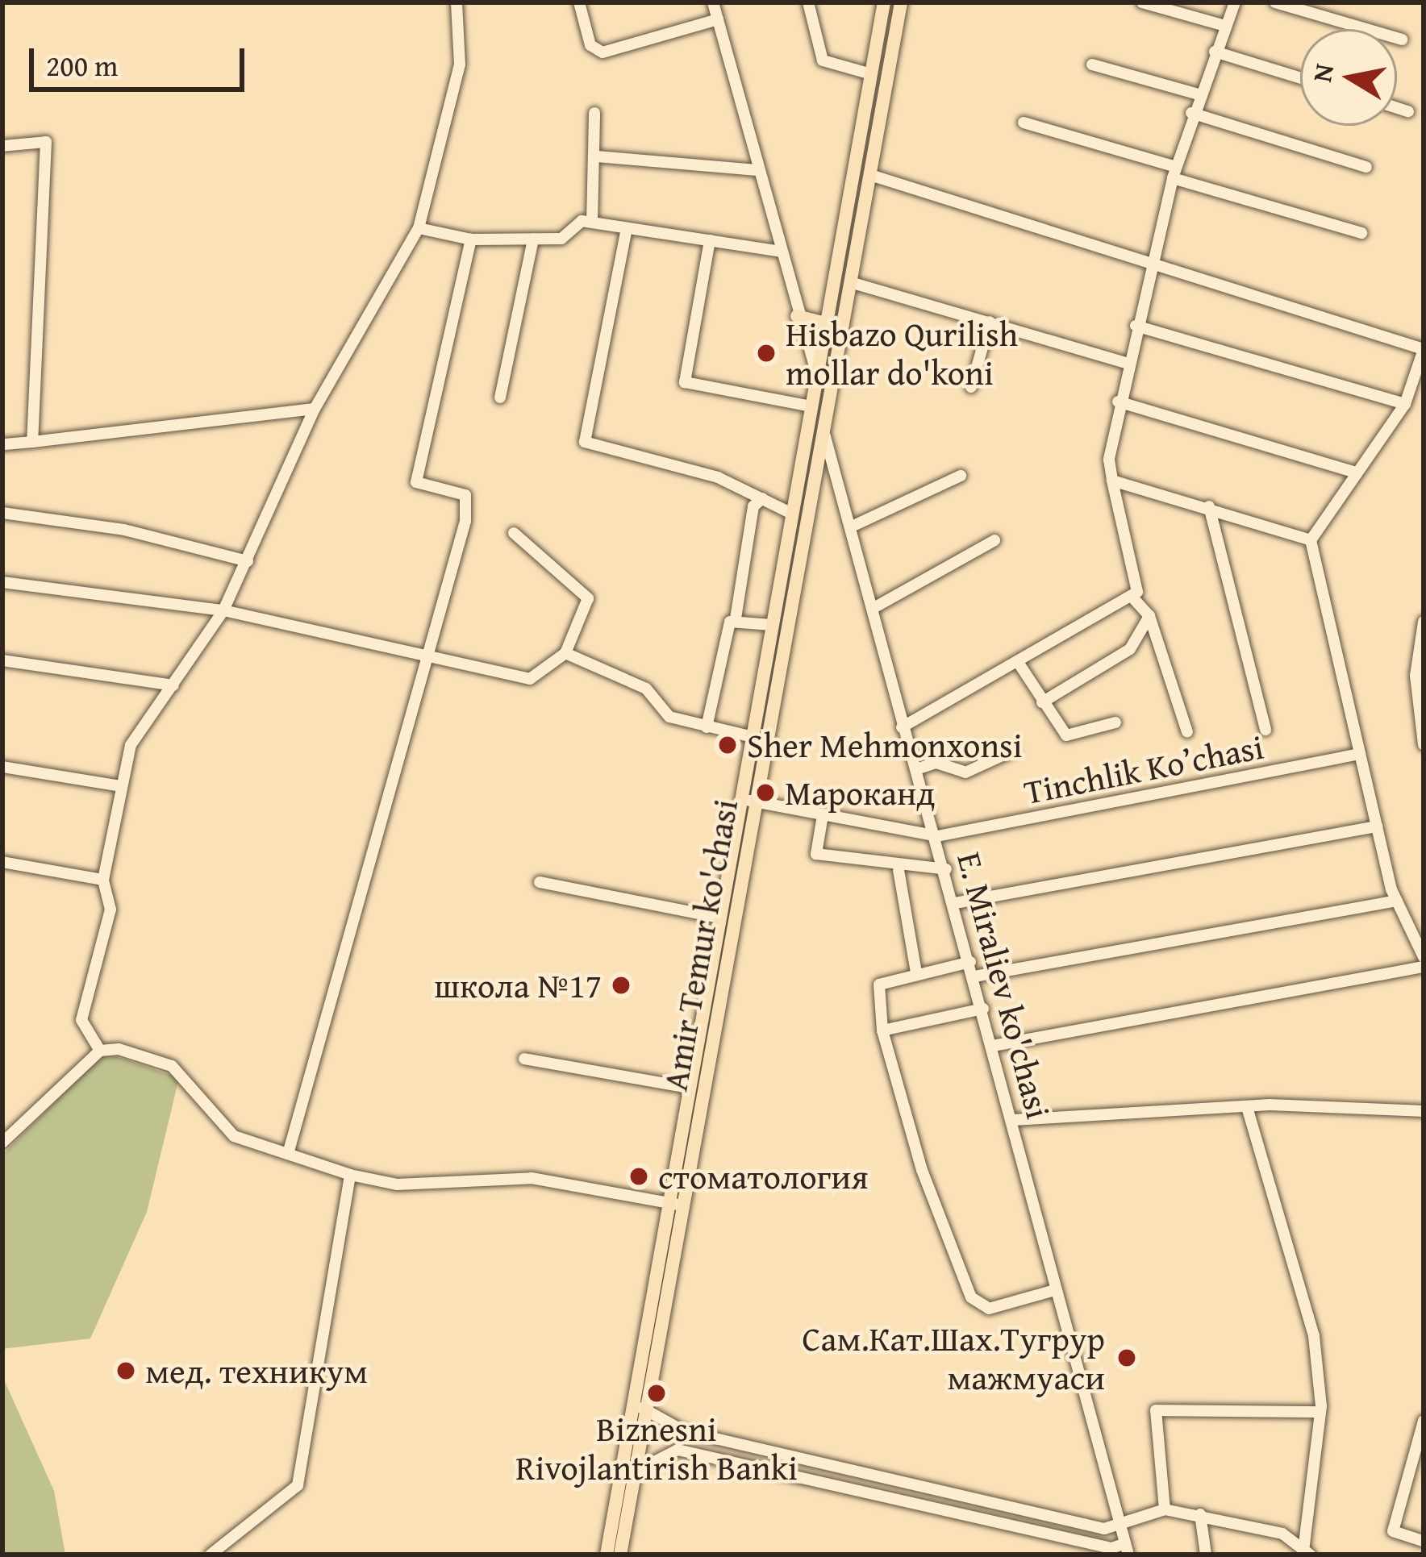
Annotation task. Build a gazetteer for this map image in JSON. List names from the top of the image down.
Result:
{
  "streets": {
    "main road": ["Amir Temur ko'chasi"],
    "street": ["Tinchlik Ko’chasi", "E. Miraliev ko'chasi"]
  },
  "crossings": [
    ["Tinchlik Ko’chasi", "E. Miraliev ko'chasi"],
    ["Amir Temur ko'chasi", "E. Miraliev ko'chasi"]
  ],
  "places": [
    "Hisbazo Qurilish mollar do'koni",
    "Sher Mehmonxonsi",
    "Мароканд",
    "школа №17",
    "стоматология",
    "Сам.Кат.Шах.Тугрур мажмуаси",
    "мед. техникум",
    "Biznesni Rivojlantirish Banki"
  ],
  "scale_bar": "200 m",
  "north": "left"
}
